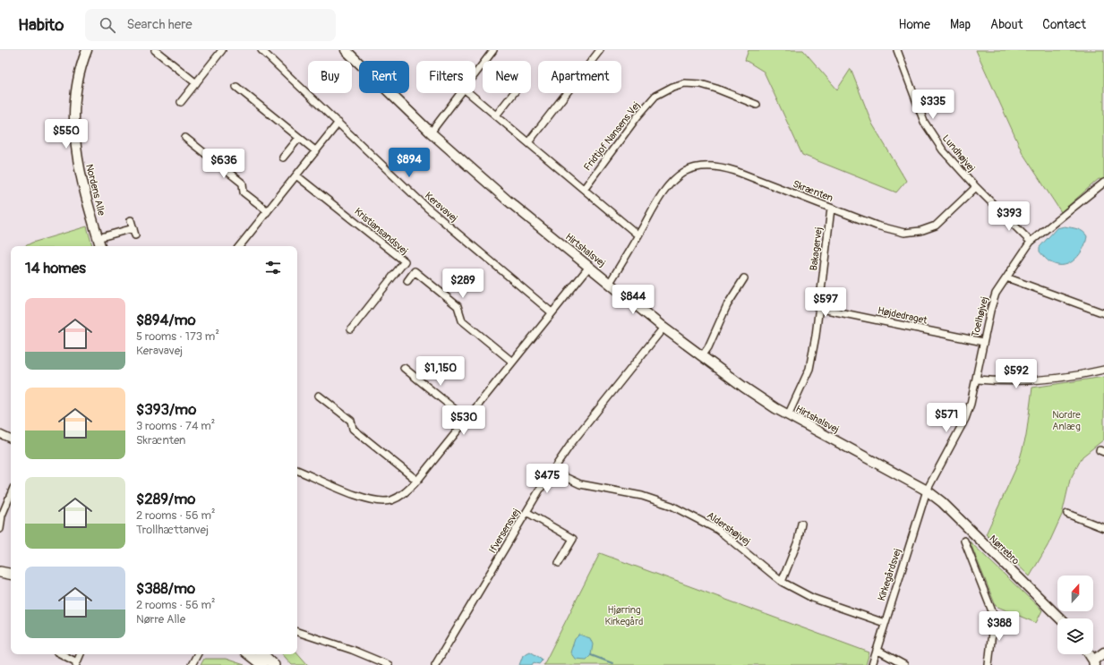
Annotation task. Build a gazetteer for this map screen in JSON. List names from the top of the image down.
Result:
{
  "streets": {
    "street": [
      "Fridtjof Nansens Vej",
      "Lundhøjvej",
      "Nordens Alle",
      "Skrænten",
      "Keravavej",
      "Kristiansandsvej",
      "Bakagervej",
      "Hirtshalsvej",
      "Højdedraget",
      "Toelhøjvej",
      "Aldershøjvej",
      "Ifversensvej",
      "Nørrebro",
      "Kirkegårdsvej"
    ]
  },
  "crossings": [
    ["Lundhøjvej", "Skrænten"],
    ["Skrænten", "Bakagervej"],
    ["Skrænten", "Hirtshalsvej"],
    ["Bakagervej", "Hirtshalsvej"],
    ["Bakagervej", "Højdedraget"],
    ["Hirtshalsvej", "Toelhøjvej"],
    ["Hirtshalsvej", "Ifversensvej"],
    ["Hirtshalsvej", "Nørrebro"],
    ["Hirtshalsvej", "Kirkegårdsvej"],
    ["Højdedraget", "Toelhøjvej"],
    ["Toelhøjvej", "Nørrebro"],
    ["Toelhøjvej", "Kirkegårdsvej"],
    ["Aldershøjvej", "Ifversensvej"],
    ["Aldershøjvej", "Kirkegårdsvej"],
    ["Nørrebro", "Kirkegårdsvej"]
  ],
  "parks": ["Nordre Anlæg", "Hjørring Kirkegård"],
  "north": "top",
  "page": {
    "header": "Habito",
    "search": "Search here",
    "nav": [
      "Home",
      "Map",
      "About",
      "Contact"
    ],
    "chip": [
      "Buy",
      "Rent",
      "Filters",
      "New",
      "Apartment"
    ],
    "price": [
      "$335",
      "$550",
      "$894",
      "$636",
      "$393",
      "$289",
      "$844",
      "$597",
      "$1,150",
      "$592",
      "$571",
      "$530",
      "$475",
      "$388"
    ],
    "heading": "14 homes",
    "list": [
      {
        "name": "$894/mo",
        "note": "5 rooms · 173 m² · Keravavej"
      },
      {
        "name": "$393/mo",
        "note": "3 rooms · 74 m² · Skrænten"
      },
      {
        "name": "$289/mo",
        "note": "2 rooms · 56 m² · Trollhættanvej"
      },
      {
        "name": "$388/mo",
        "note": "2 rooms · 56 m² · Nørre Alle"
      }
    ]
  }
}
